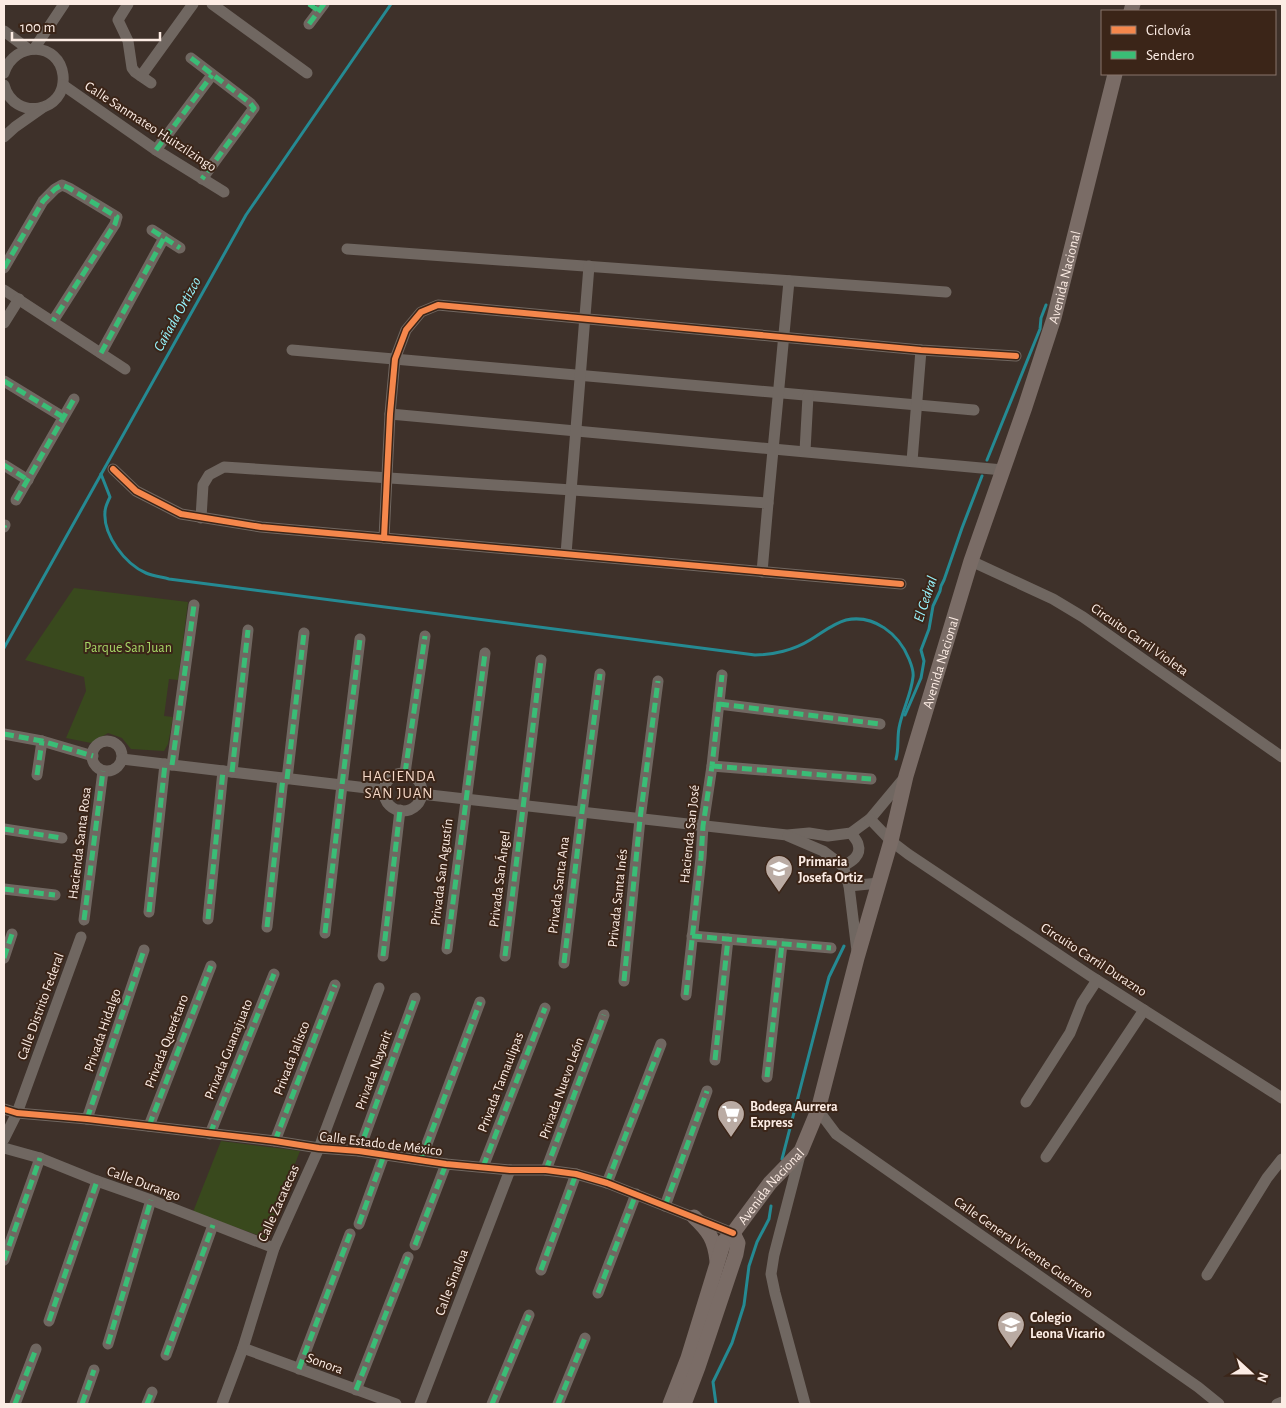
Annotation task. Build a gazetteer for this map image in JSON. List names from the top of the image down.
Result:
{
  "streets": {
    "main road": ["Avenida Nacional"],
    "street": [
      "Calle Sanmateo Huitzilzingo",
      "Circuito Carril Violeta",
      "Hacienda San José",
      "Hacienda Santa Rosa",
      "Privada San Agustín",
      "Privada San Ángel",
      "Privada Santa Ana",
      "Privada Santa Inés",
      "Circuito Carril Durazno",
      "Calle Distrito Federal",
      "Privada Hidalgo",
      "Privada Querétaro",
      "Privada Guanajuato",
      "Privada Jalisco",
      "Privada Nayarit",
      "Privada Tamaulipas",
      "Privada Nuevo León",
      "Calle Estado de México",
      "Calle Durango",
      "Calle Zacatecas",
      "Calle General Vicente Guerrero",
      "Calle Sinaloa",
      "Sonora"
    ]
  },
  "crossings": [
    ["Avenida Nacional", "Circuito Carril Violeta"],
    ["Avenida Nacional", "Circuito Carril Durazno"],
    ["Avenida Nacional", "Calle Estado de México"],
    ["Avenida Nacional", "Calle General Vicente Guerrero"],
    ["Calle Distrito Federal", "Calle Estado de México"],
    ["Privada Hidalgo", "Calle Estado de México"],
    ["Privada Querétaro", "Calle Estado de México"],
    ["Privada Guanajuato", "Calle Estado de México"],
    ["Privada Jalisco", "Calle Estado de México"],
    ["Privada Nayarit", "Calle Estado de México"],
    ["Privada Tamaulipas", "Calle Estado de México"],
    ["Privada Nuevo León", "Calle Estado de México"],
    ["Calle Estado de México", "Calle Zacatecas"],
    ["Calle Estado de México", "Calle Sinaloa"],
    ["Calle Durango", "Calle Zacatecas"],
    ["Calle Zacatecas", "Sonora"]
  ],
  "districts": ["HACIENDA SAN JUAN"],
  "water": ["Cañada Ortizco", "El Cedral"],
  "parks": ["Parque San Juan"],
  "places": {
    "school or university": ["Primaria Josefa Ortiz", "Colegio Leona Vicario"],
    "supermarket": ["Bodega Aurrera Express"]
  },
  "legend": ["Ciclovía", "Sendero"],
  "scale_bar": "100 m",
  "north": "right"
}
